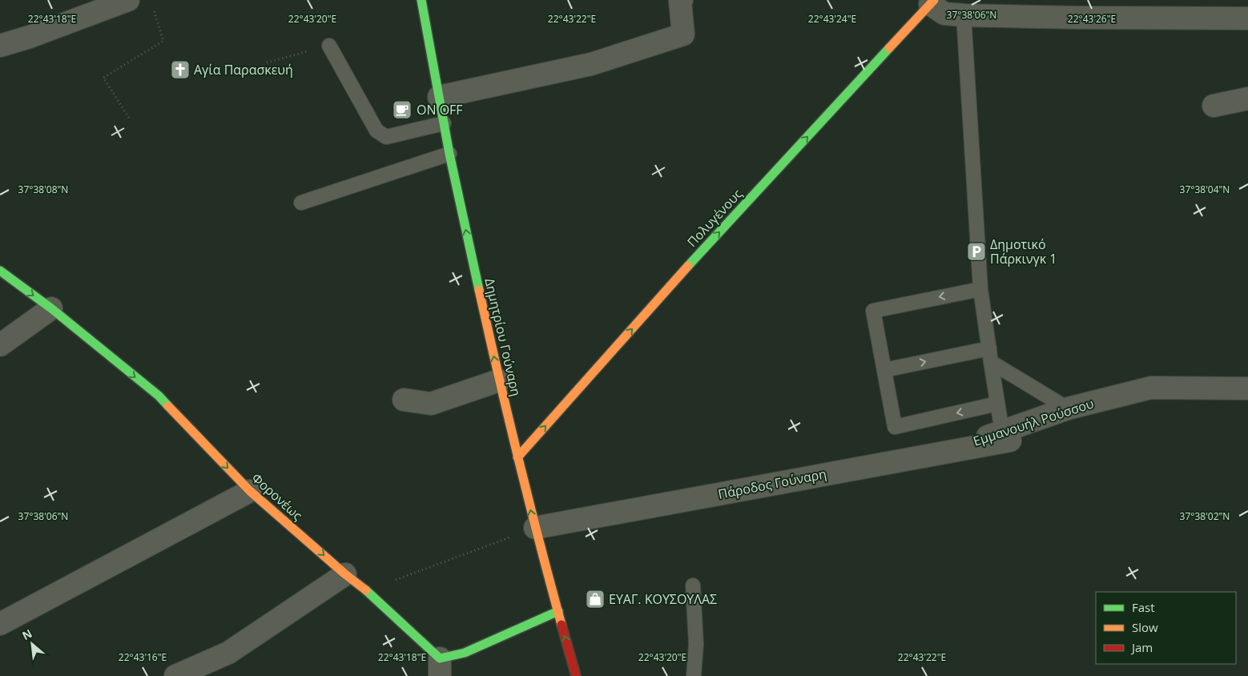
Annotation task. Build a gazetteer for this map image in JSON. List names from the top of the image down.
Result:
{
  "streets": {
    "street": [
      "Πολυγένους",
      "Δημητρίου Γούναρη",
      "Εμμανουήλ Ρούσσου",
      "Πάροδος Γούναρη",
      "Φορονέως"
    ]
  },
  "crossings": [
    ["Πολυγένους", "Δημητρίου Γούναρη"],
    ["Δημητρίου Γούναρη", "Πάροδος Γούναρη"],
    ["Δημητρίου Γούναρη", "Φορονέως"],
    ["Εμμανουήλ Ρούσσου", "Πάροδος Γούναρη"]
  ],
  "one_way": ["Πολυγένους", "Δημητρίου Γούναρη", "Φορονέως"],
  "places": {
    "church": ["Αγία Παρασκευή"],
    "cafe": ["ON OFF"],
    "parking": ["Δημοτικό Πάρκινγκ 1"],
    "shop": ["ΕΥΑΓ. ΚΟΥΣΟΥΛΑΣ"]
  },
  "legend": ["Fast", "Slow", "Jam"],
  "north": "top left",
  "coordinates": [
    "37°38'06\"N",
    "22°43'18\"E",
    "22°43'20\"E",
    "22°43'22\"E",
    "22°43'24\"E",
    "22°43'26\"E",
    "37°38'04\"N",
    "37°38'08\"N",
    "37°38'02\"N",
    "22°43'16\"E"
  ]
}
